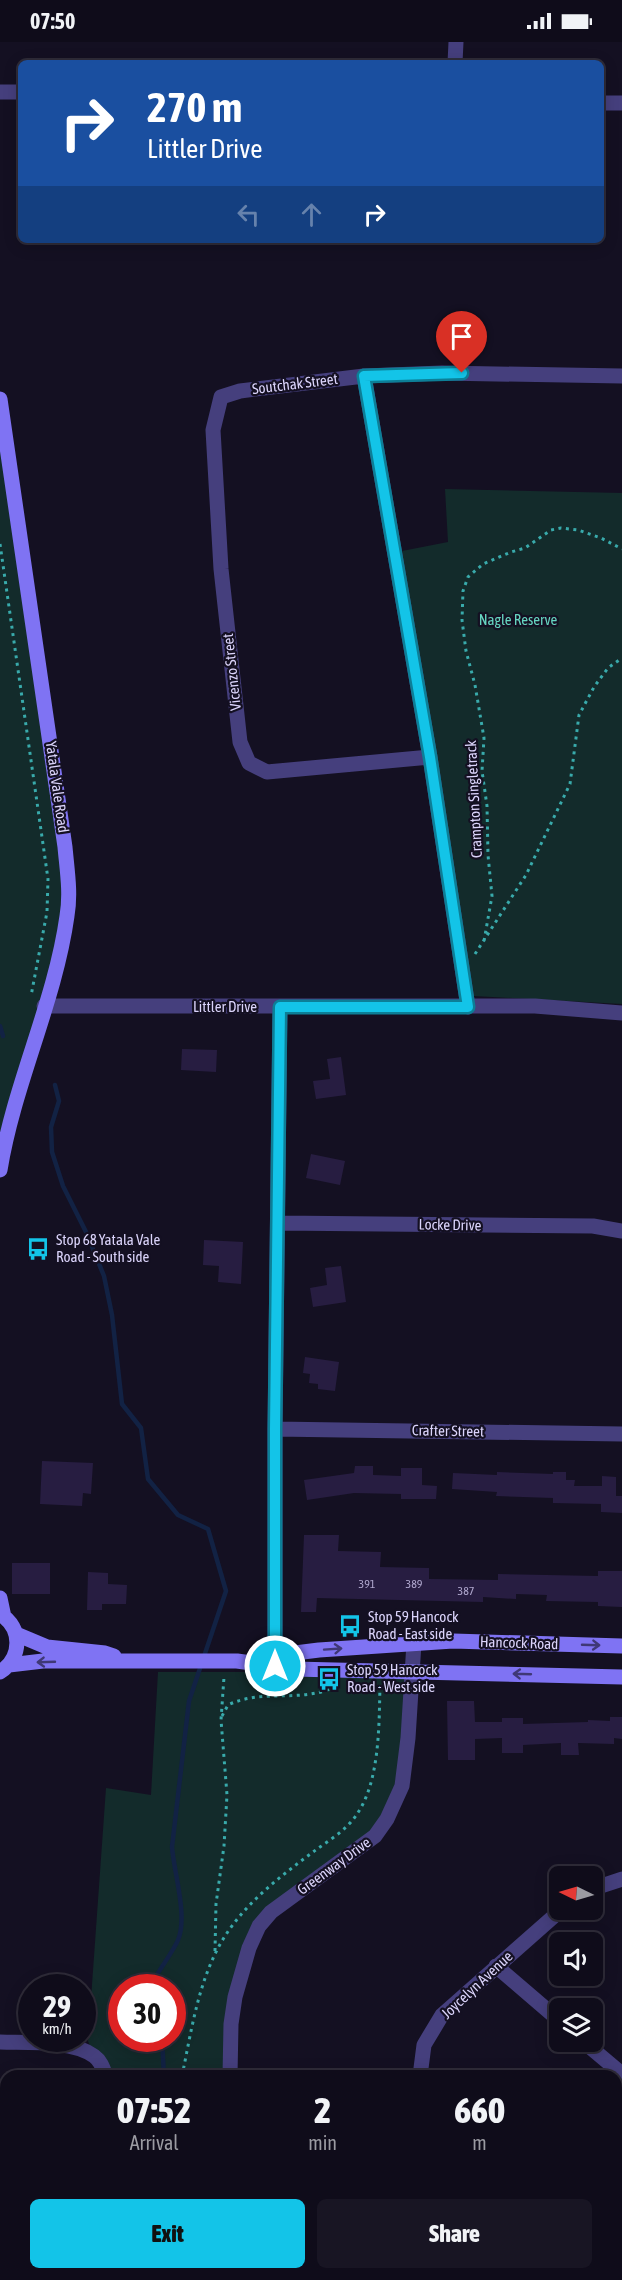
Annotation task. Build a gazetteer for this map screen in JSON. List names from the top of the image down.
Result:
{
  "streets": {
    "main road": ["Yatala Vale Road", "Hancock Road"],
    "street": [
      "Soutchak Street",
      "Vicenzo Street",
      "Littler Drive",
      "Locke Drive",
      "Crafter Street",
      "Greenway Drive",
      "Joycelyn Avenue"
    ],
    "path": ["Crampton Singletrack"]
  },
  "crossings": [
    ["Soutchak Street", "Vicenzo Street"],
    ["Yatala Vale Road", "Littler Drive"],
    ["Hancock Road", "Greenway Drive"]
  ],
  "parks": ["Nagle Reserve"],
  "places": {
    "bus stop": ["Stop 68 Yatala Vale Road - South side", "Stop 59 Hancock Road - East side", "Stop 59 Hancock Road - West side"]
  },
  "house_numbers": ["391", "389", "387"],
  "north": "left",
  "page": {
    "status": "07:50",
    "turn": ["270 m", "Littler Drive"],
    "speed": "29 km/h",
    "limit": "30",
    "eta": [
      "07:52",
      "Arrival",
      "2",
      "min",
      "660",
      "m"
    ],
    "buttons": ["Exit", "Share"]
  }
}
